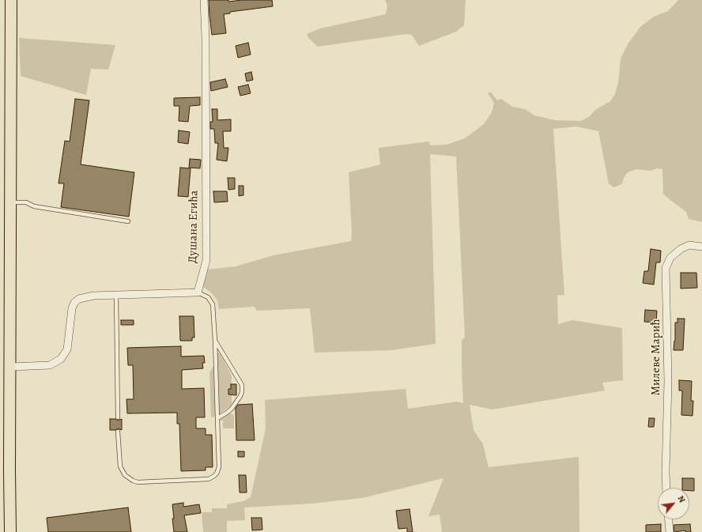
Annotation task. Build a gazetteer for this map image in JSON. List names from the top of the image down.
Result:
{
  "streets": {
    "street": ["Душана Егића", "Милеве Мaрић"]
  },
  "north": "top right"
}
